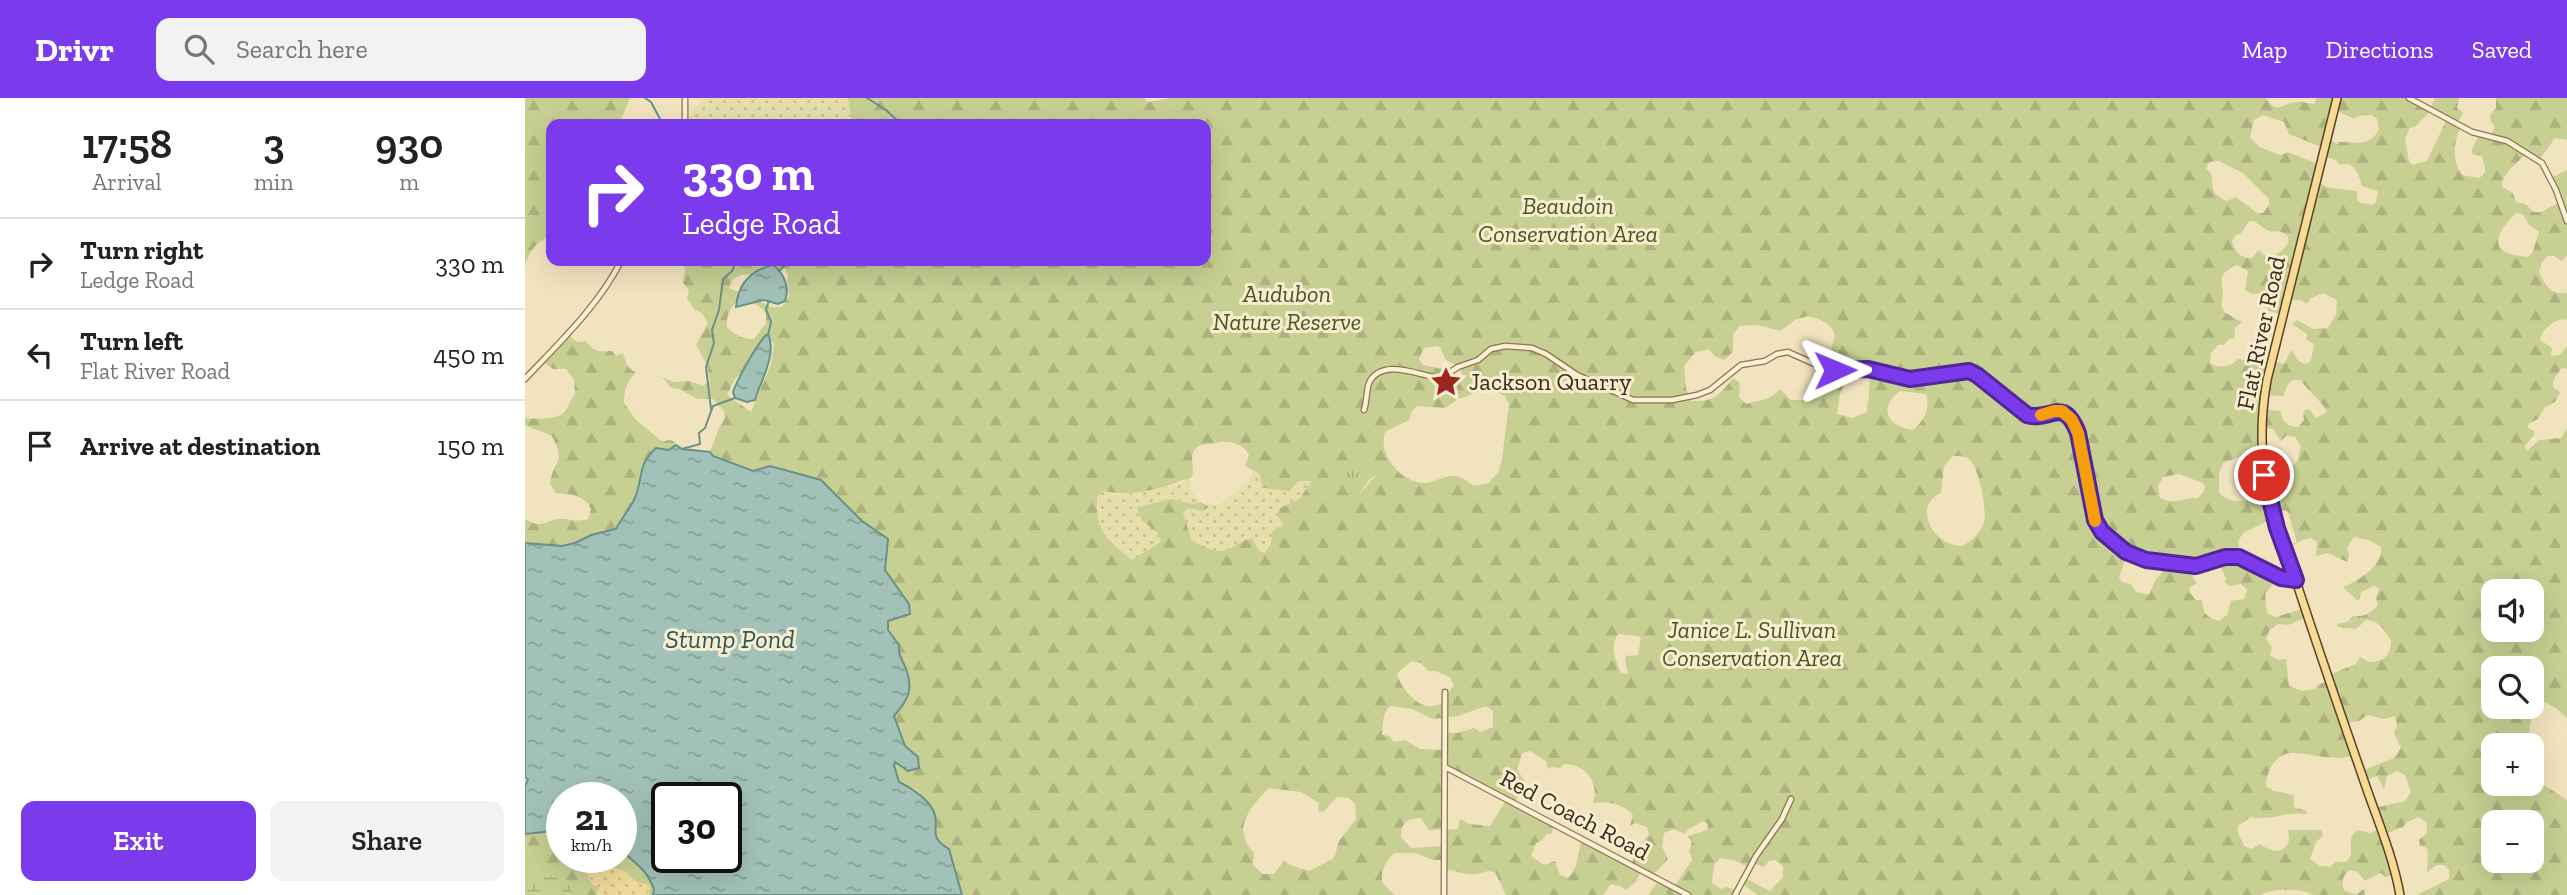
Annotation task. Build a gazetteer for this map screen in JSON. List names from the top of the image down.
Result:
{
  "streets": {
    "main road": ["Flat River Road"],
    "street": ["Red Coach Road"]
  },
  "water": ["Stump Pond"],
  "parks": ["Beaudoin Conservation Area", "Audubon Nature Reserve", "Janice L. Sullivan Conservation Area"],
  "places": {
    "place": ["Jackson Quarry"]
  },
  "page": {
    "header": "Drivr",
    "search": "Search here",
    "nav": ["Map", "Directions", "Saved"],
    "eta": [
      "17:58",
      "Arrival",
      "3",
      "min",
      "930",
      "m"
    ],
    "turn": ["330 m", "Ledge Road"],
    "list": [
      {
        "name": "Turn right",
        "note": "Ledge Road",
        "value": "330 m"
      },
      {
        "name": "Turn left",
        "note": "Flat River Road",
        "value": "450 m"
      },
      {
        "name": "Arrive at destination",
        "value": "150 m"
      }
    ],
    "map_buttons": ["+", "−"],
    "speed": "21 km/h",
    "limit": "30",
    "buttons": ["Exit", "Share"]
  }
}
